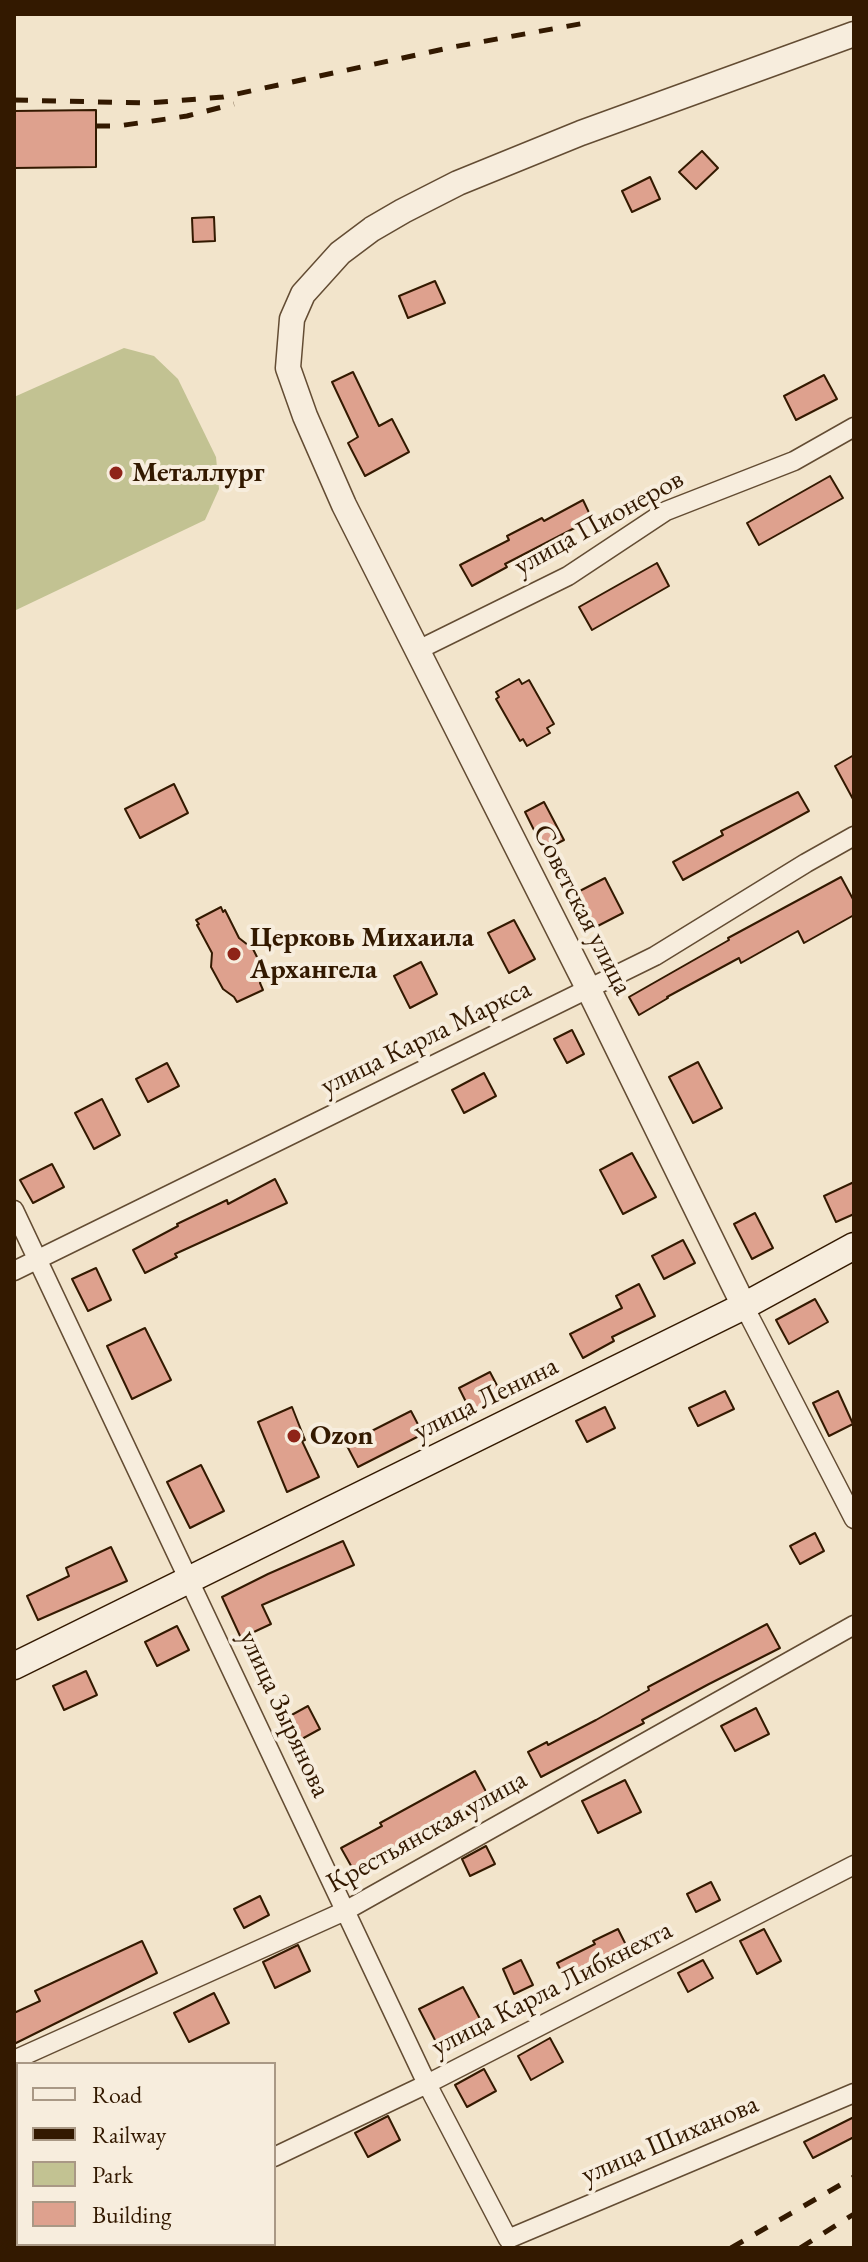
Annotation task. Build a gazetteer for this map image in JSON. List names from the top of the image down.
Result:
{
  "streets": {
    "main road": ["улица Ленина"],
    "street": [
      "улица Пионеров",
      "Советская улица",
      "улица Карла Маркса",
      "улица Зырянова",
      "Крестьянская улица",
      "улица Карла Либкнехта",
      "улица Шиханова"
    ]
  },
  "crossings": [
    ["улица Пионеров", "Советская улица"],
    ["Советская улица", "улица Карла Маркса"],
    ["Советская улица", "улица Ленина"],
    ["улица Карла Маркса", "улица Зырянова"],
    ["улица Ленина", "улица Зырянова"],
    ["улица Зырянова", "Крестьянская улица"],
    ["улица Зырянова", "улица Карла Либкнехта"],
    ["улица Зырянова", "улица Шиханова"]
  ],
  "places": ["Металлург", "Церковь Михаила Архангела", "Ozon"],
  "legend": [
    "Road",
    "Railway",
    "Park",
    "Building"
  ]
}
